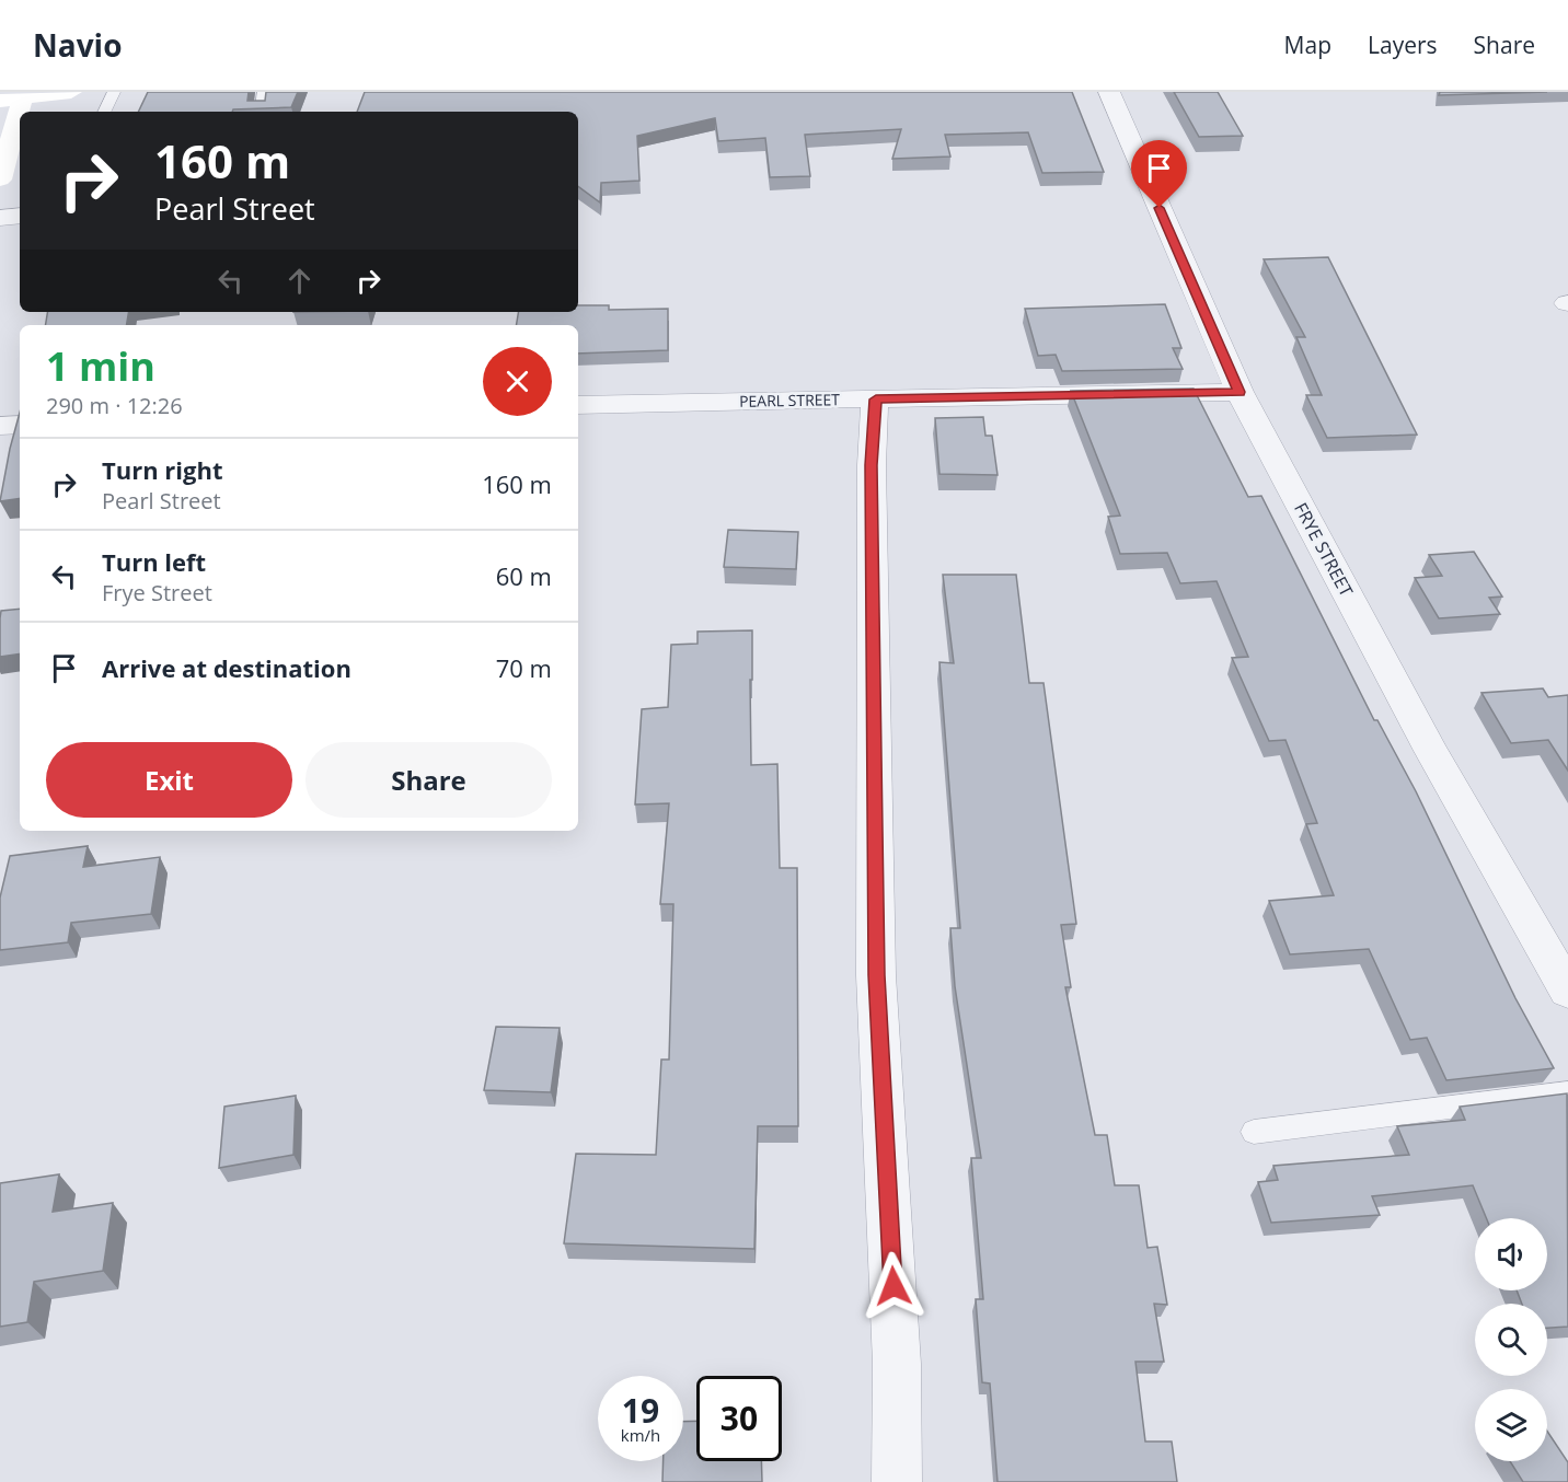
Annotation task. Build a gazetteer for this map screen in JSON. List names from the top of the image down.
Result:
{
  "streets": {
    "street": ["PEARL STREET", "FRYE STREET"]
  },
  "crossings": [
    ["PEARL STREET", "FRYE STREET"]
  ],
  "page": {
    "header": "Navio",
    "nav": ["Map", "Layers", "Share"],
    "turn": ["160 m", "Pearl Street"],
    "heading": ["1 min", "290 m · 12:26"],
    "list": [
      {
        "name": "Turn right",
        "note": "Pearl Street",
        "value": "160 m"
      },
      {
        "name": "Turn left",
        "note": "Frye Street",
        "value": "60 m"
      },
      {
        "name": "Arrive at destination",
        "value": "70 m"
      }
    ],
    "buttons": ["Exit", "Share"],
    "speed": "19 km/h",
    "limit": "30"
  }
}
